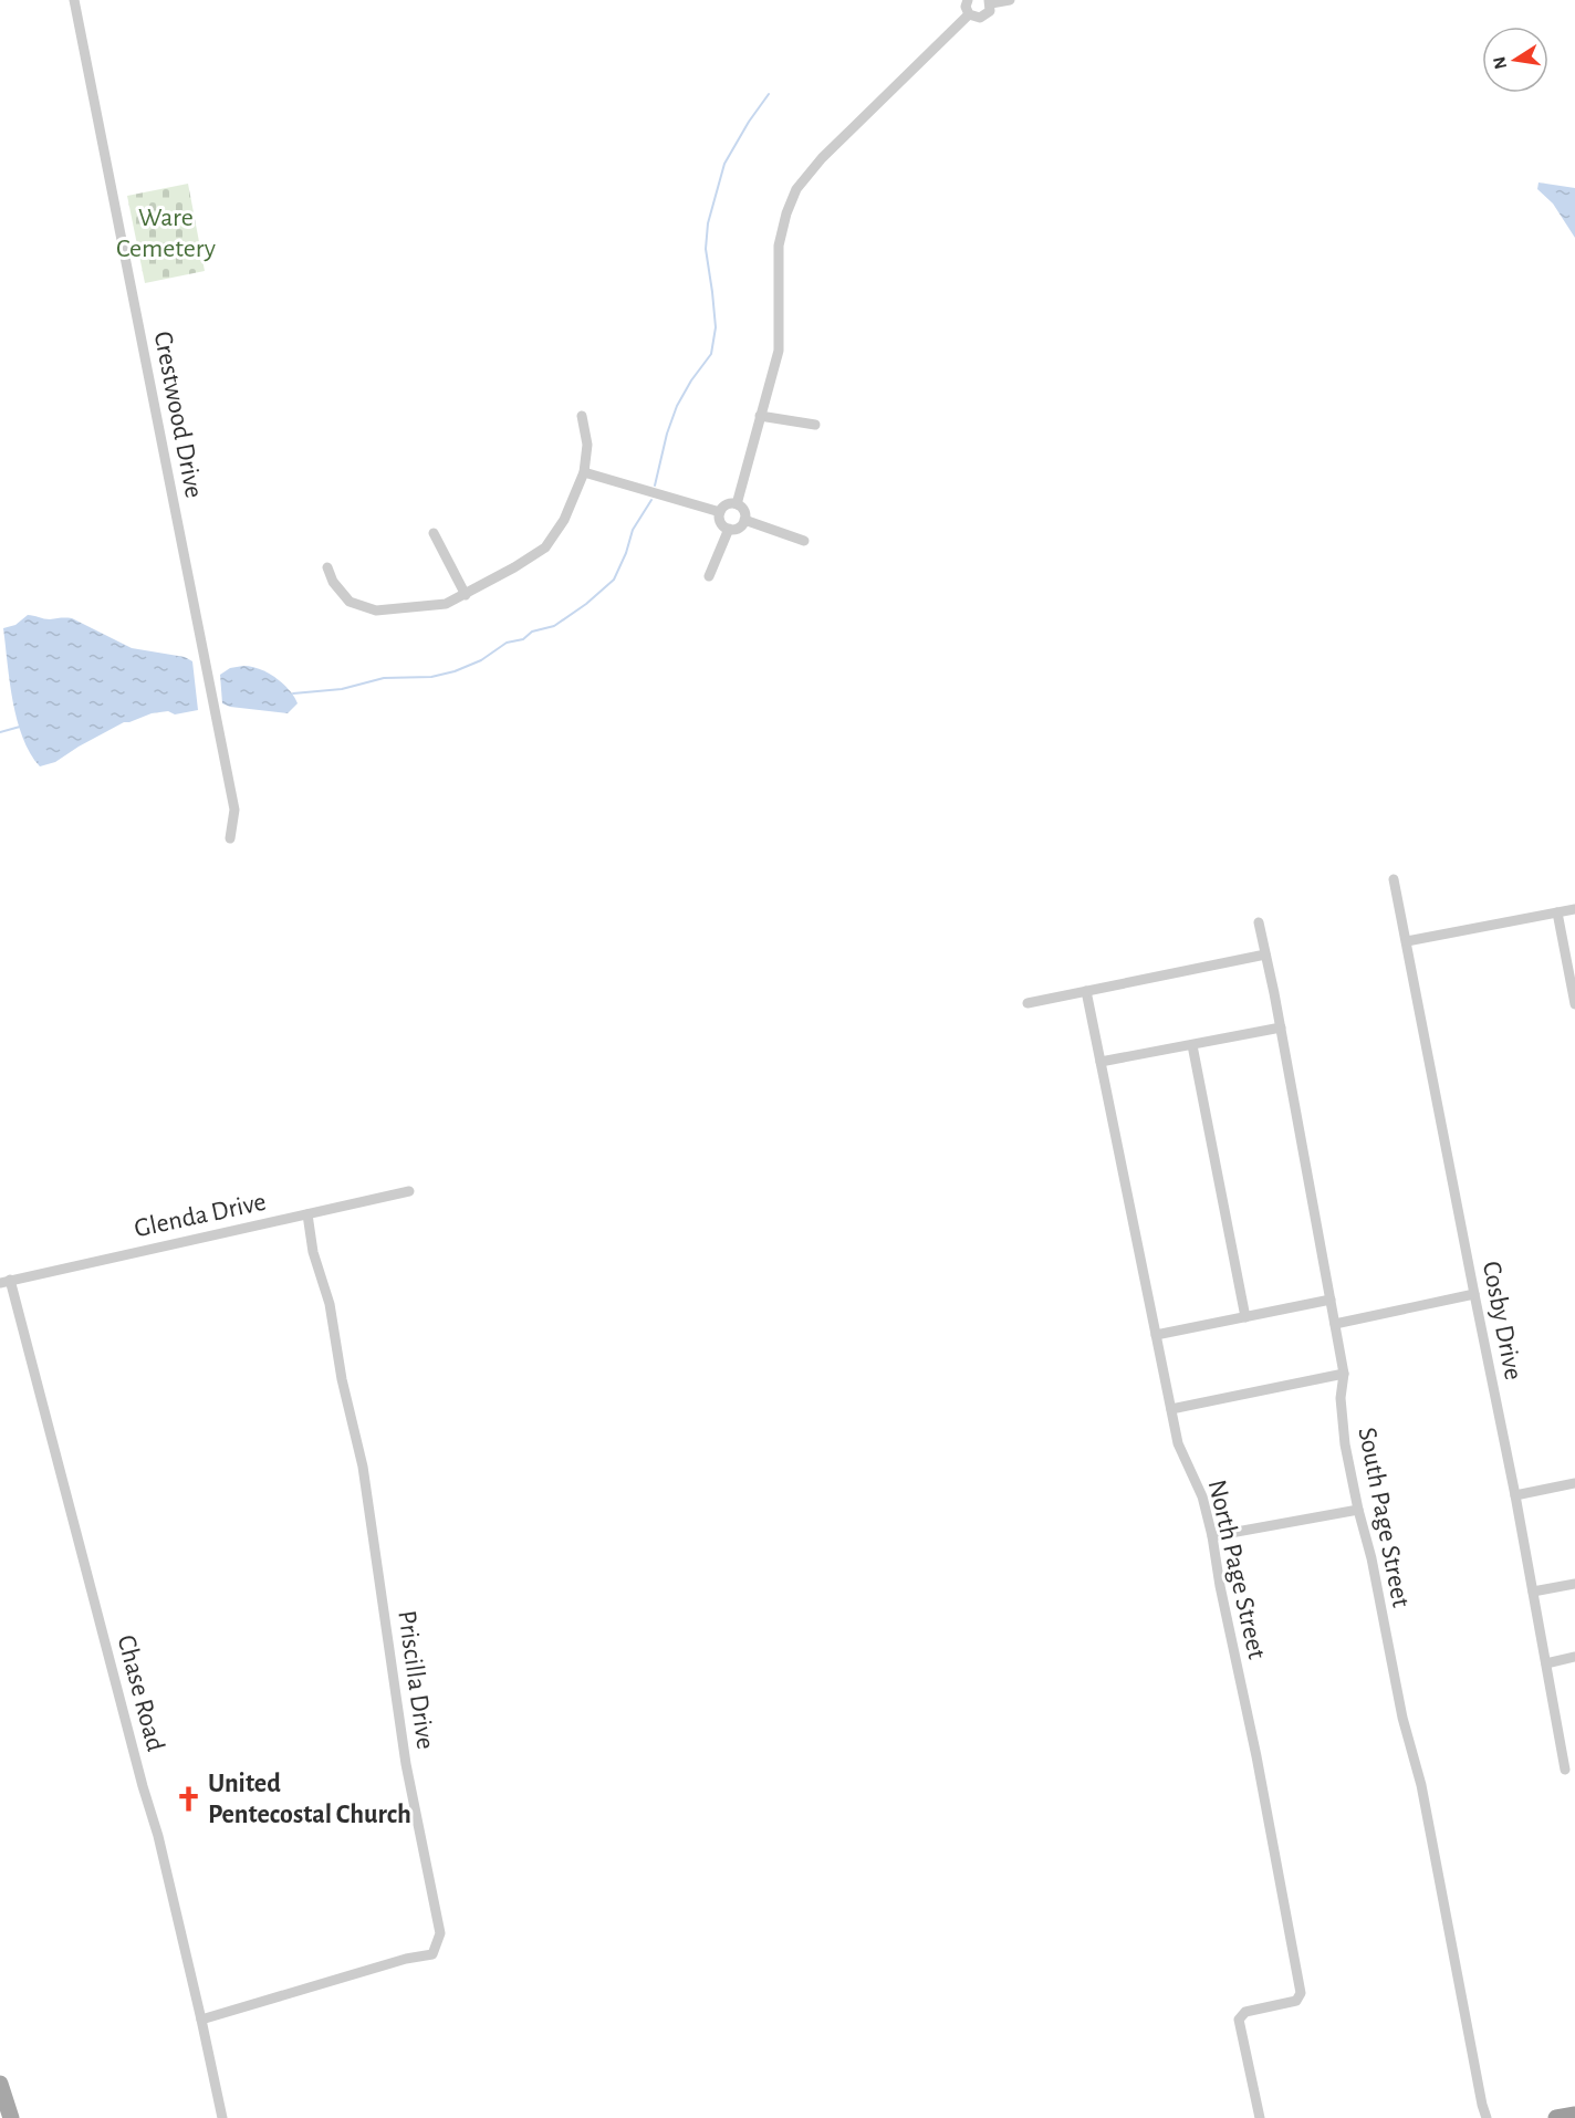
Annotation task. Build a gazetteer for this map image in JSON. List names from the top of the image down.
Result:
{
  "streets": {
    "street": [
      "Crestwood Drive",
      "Glenda Drive",
      "Cosby Drive",
      "South Page Street",
      "North Page Street",
      "Priscilla Drive",
      "Chase Road"
    ]
  },
  "crossings": [
    ["Glenda Drive", "Priscilla Drive"],
    ["Glenda Drive", "Chase Road"],
    ["Priscilla Drive", "Chase Road"]
  ],
  "parks": ["Ware Cemetery"],
  "places": {
    "church": ["United Pentecostal Church"]
  },
  "north": "left"
}
